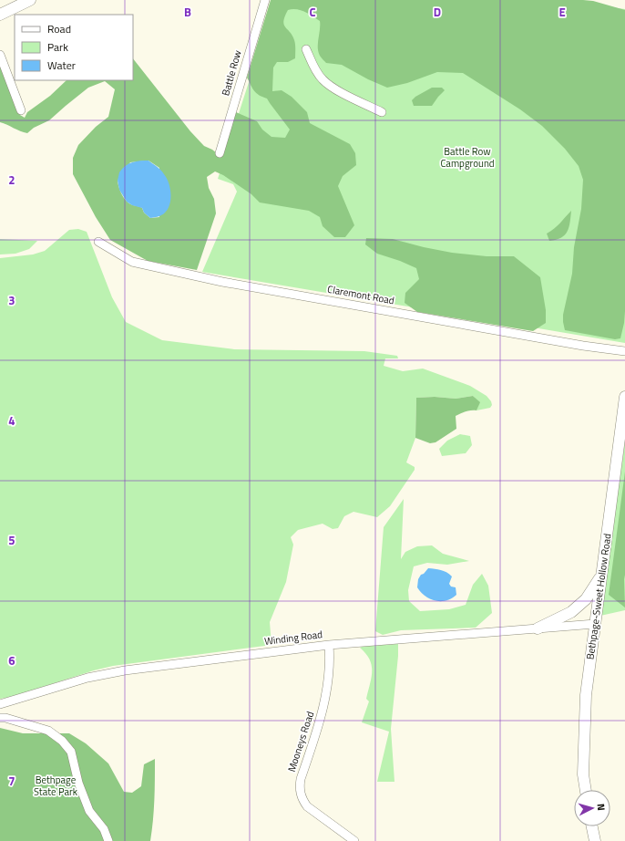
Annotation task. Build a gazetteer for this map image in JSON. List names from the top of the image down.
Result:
{
  "streets": {
    "main road": ["Bethpage-Sweet Hollow Road"],
    "street": [
      "Battle Row",
      "Claremont Road",
      "Winding Road",
      "Mooneys Road"
    ]
  },
  "crossings": [
    ["Bethpage-Sweet Hollow Road", "Winding Road"],
    ["Winding Road", "Mooneys Road"]
  ],
  "parks": ["Battle Row Campground", "Bethpage State Park"],
  "legend": ["Road", "Park", "Water"],
  "north": "right",
  "grid": {
    "columns": [
      "B",
      "C",
      "D",
      "E"
    ],
    "rows": [
      "2",
      "3",
      "4",
      "5",
      "6",
      "7"
    ]
  }
}
